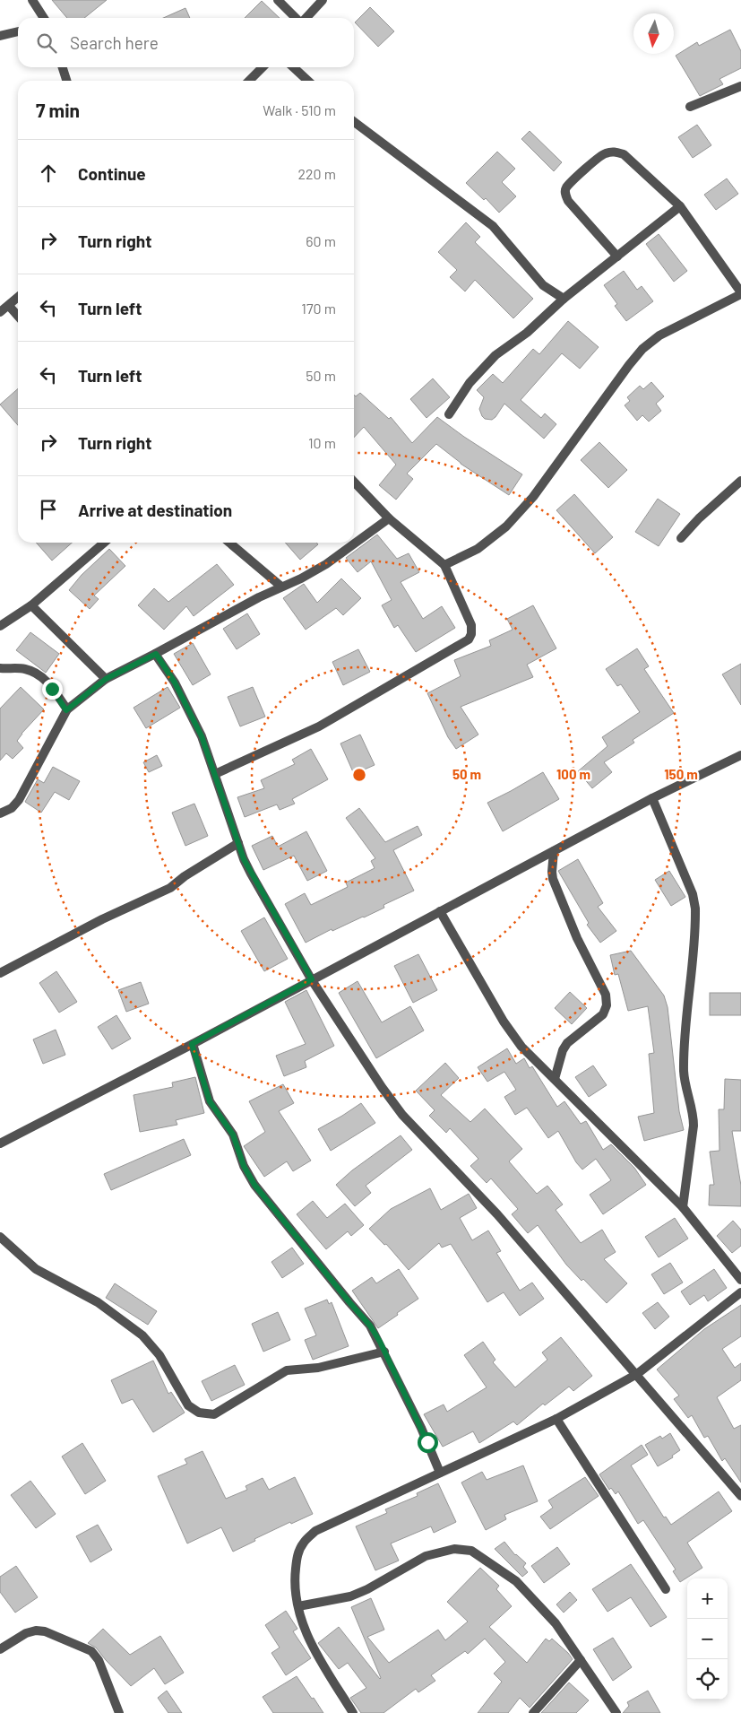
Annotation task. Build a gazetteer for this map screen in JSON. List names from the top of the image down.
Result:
{
  "north": "bottom",
  "page": {
    "search": "Search here",
    "heading": ["7 min", "Walk · 510 m"],
    "list": [
      ["Continue", "220 m"],
      ["Turn right", "60 m"],
      ["Turn left", "170 m"],
      ["Turn left", "50 m"],
      ["Turn right", "10 m"],
      "Arrive at destination"
    ],
    "map_buttons": ["+", "−"]
  },
  "rings": ["50 m", "100 m", "150 m"]
}
